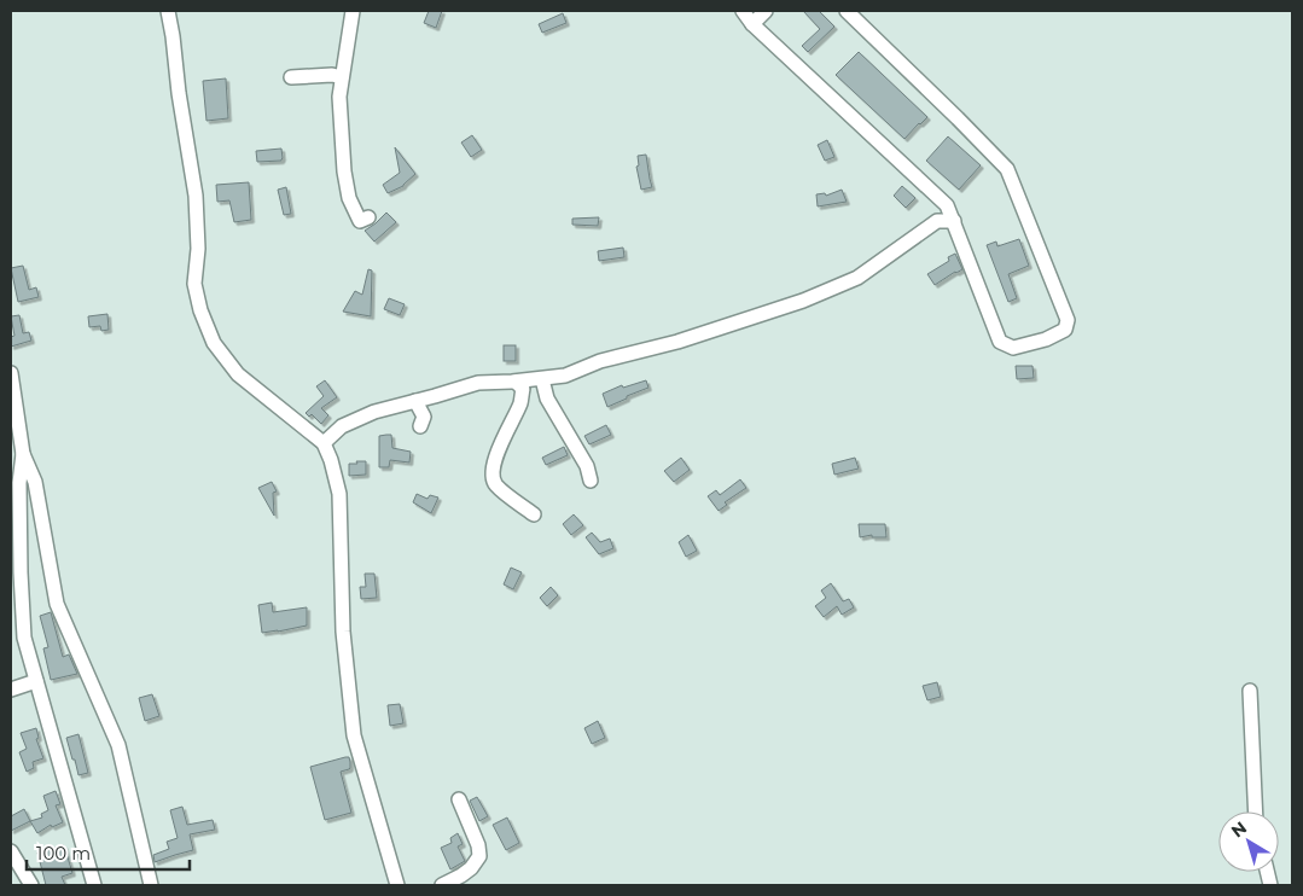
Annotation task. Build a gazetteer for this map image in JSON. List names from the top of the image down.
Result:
{
  "scale_bar": "100 m",
  "north": "top left"
}
